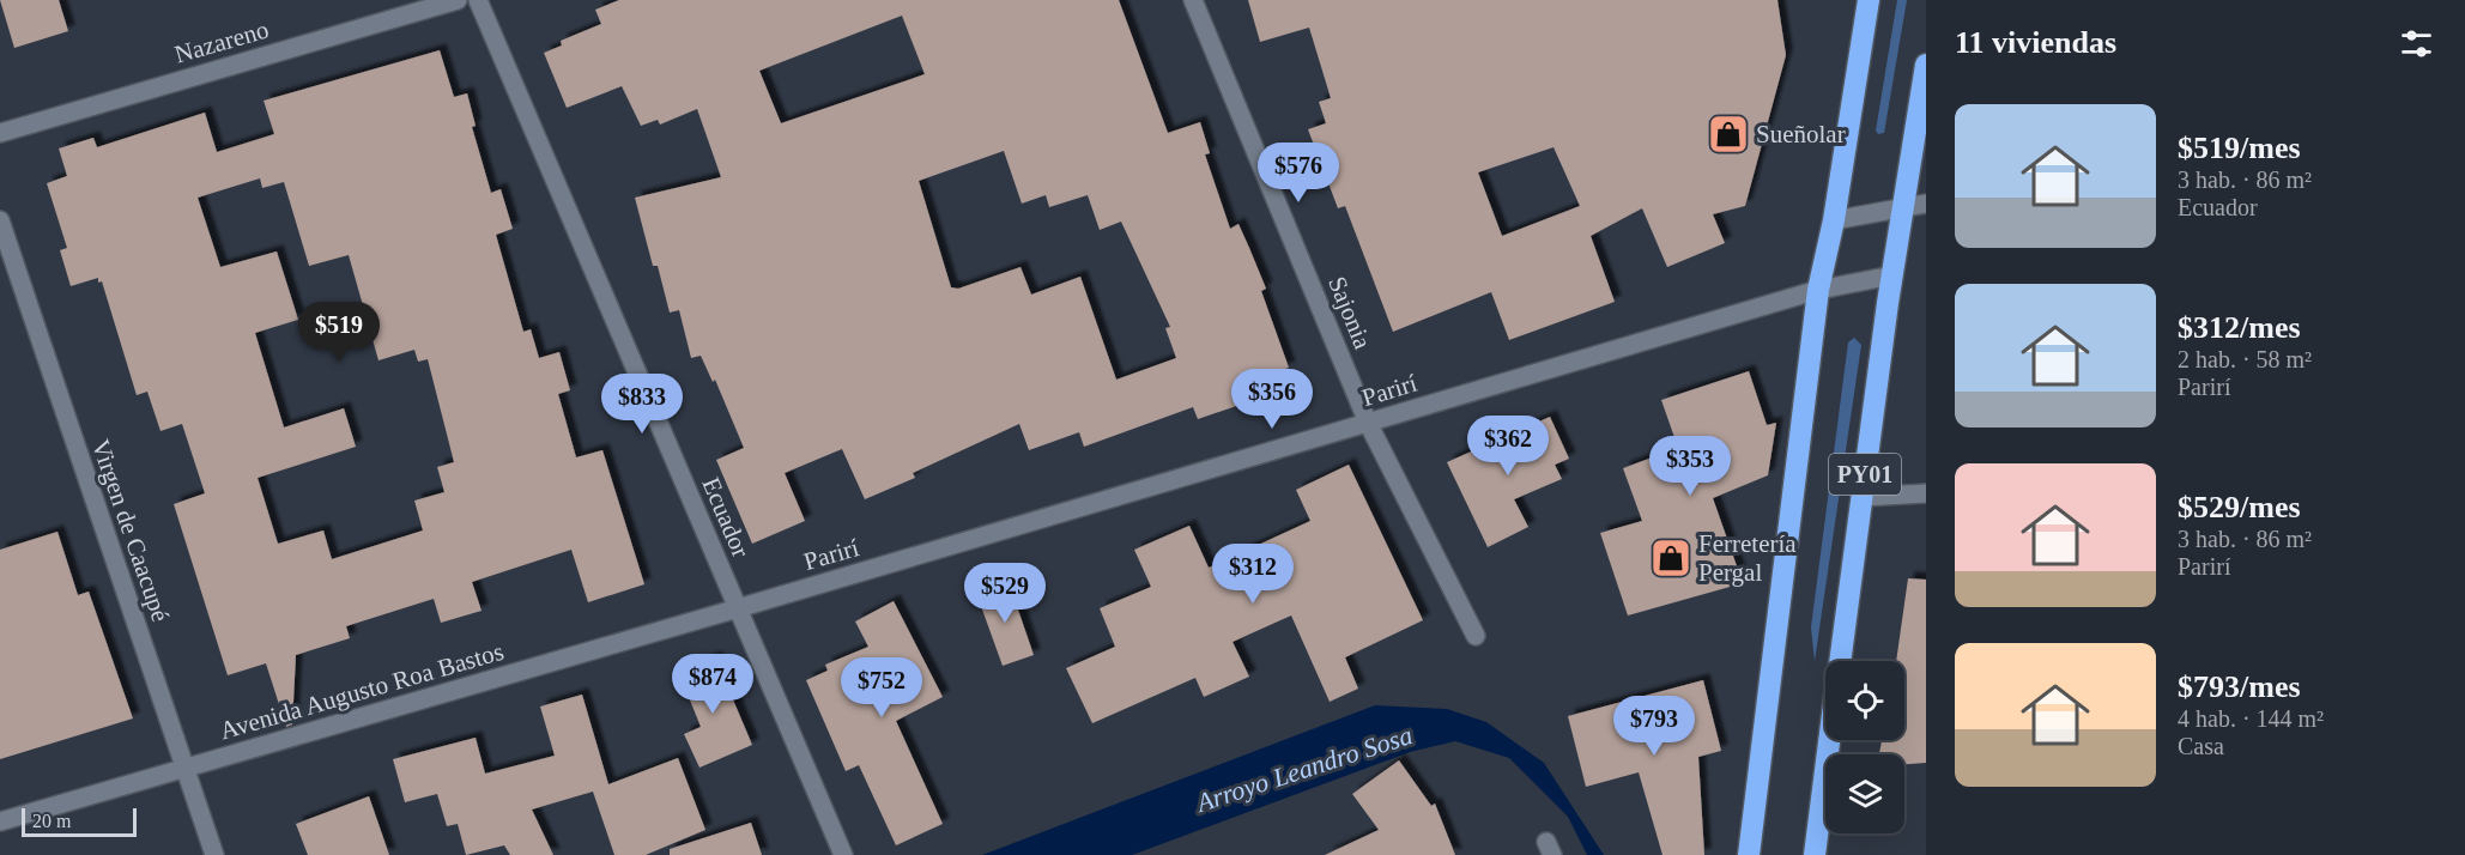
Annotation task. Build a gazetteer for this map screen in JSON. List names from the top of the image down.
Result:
{
  "streets": {
    "highway": ["PY01"],
    "street": [
      "Nazareno",
      "Sajonia",
      "Parirí",
      "Ecuador",
      "Virgen de Caacupé",
      "Avenida Augusto Roa Bastos"
    ]
  },
  "crossings": [
    ["Sajonia", "Parirí"],
    ["Parirí", "PY01"],
    ["Parirí", "Ecuador"],
    ["Parirí", "Avenida Augusto Roa Bastos"],
    ["Ecuador", "Avenida Augusto Roa Bastos"],
    ["Virgen de Caacupé", "Avenida Augusto Roa Bastos"]
  ],
  "water": ["Arroyo Leandro Sosa"],
  "places": {
    "shop": ["Sueñolar", "Ferretería Pergal"]
  },
  "scale_bar": "20 m",
  "page": {
    "heading": "11 viviendas",
    "list": [
      {
        "name": "$519/mes",
        "note": "3 hab. · 86 m² · Ecuador"
      },
      {
        "name": "$312/mes",
        "note": "2 hab. · 58 m² · Parirí"
      },
      {
        "name": "$529/mes",
        "note": "3 hab. · 86 m² · Parirí"
      },
      {
        "name": "$793/mes",
        "note": "4 hab. · 144 m² · Casa"
      }
    ],
    "price": [
      "$576",
      "$519",
      "$356",
      "$833",
      "$362",
      "$353",
      "$312",
      "$529",
      "$874",
      "$752",
      "$793"
    ],
    "scale": "20 m"
  }
}
